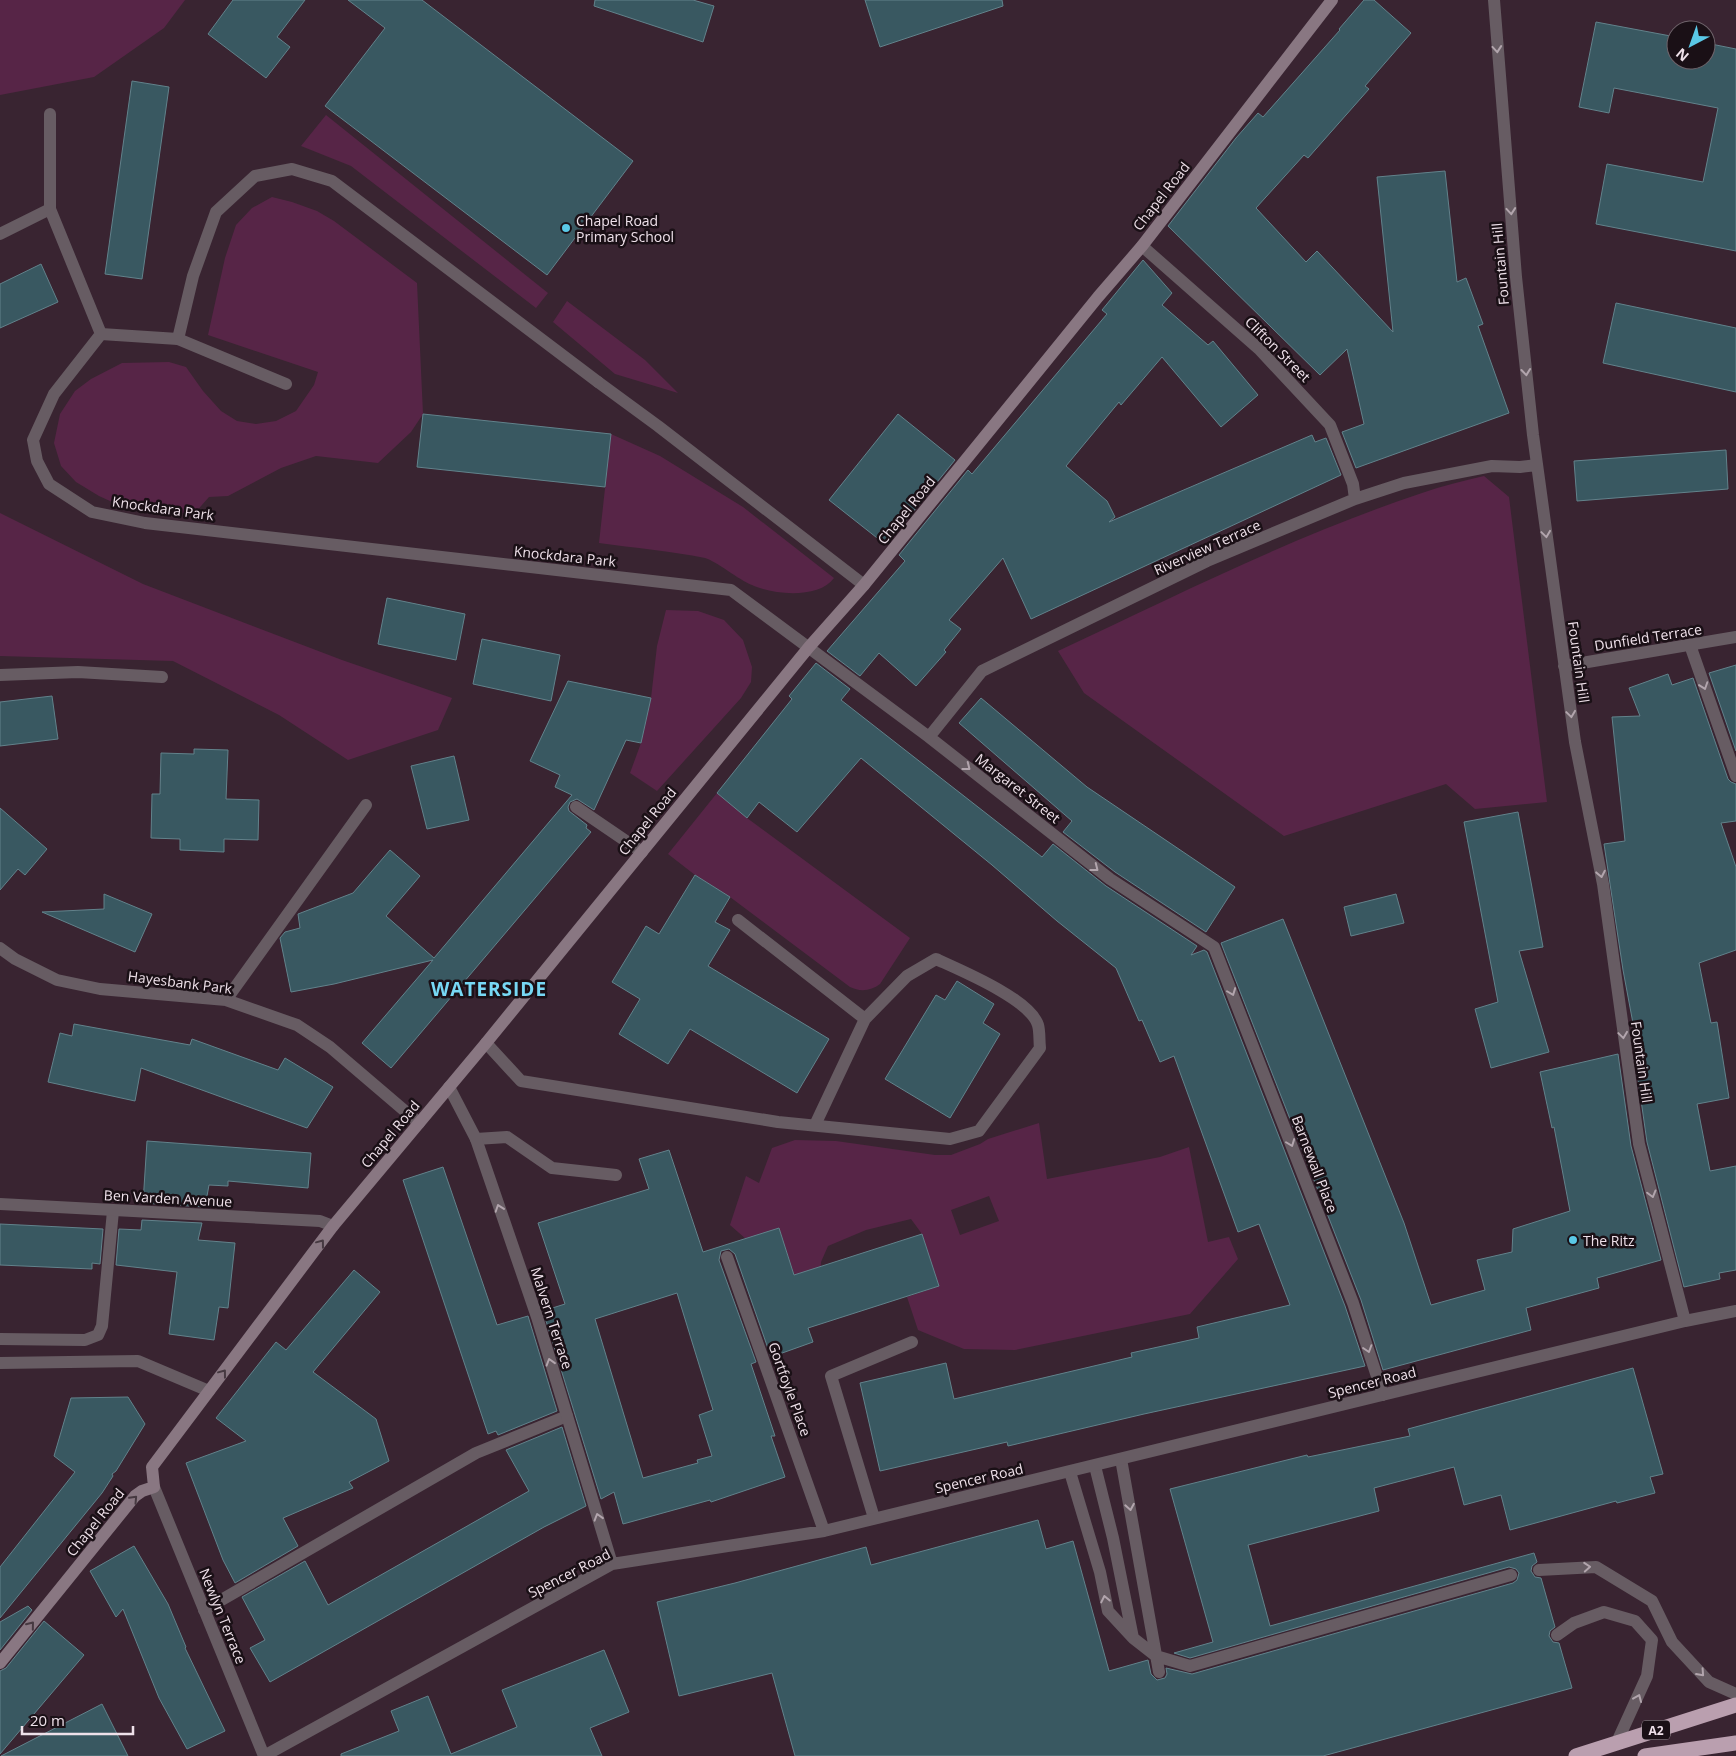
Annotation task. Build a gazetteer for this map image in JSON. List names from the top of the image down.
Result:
{
  "streets": {
    "highway": ["A2"],
    "main road": ["Chapel Road"],
    "street": [
      "Fountain Hill",
      "Clifton Street",
      "Knockdara Park",
      "Riverview Terrace",
      "Dunfield Terrace",
      "Margaret Street",
      "Hayesbank Park",
      "Barnewall Place",
      "Ben Varden Avenue",
      "Malvern Terrace",
      "Spencer Road",
      "Gortfoyle Place",
      "Newlyn Terrace"
    ]
  },
  "crossings": [
    ["Chapel Road", "Clifton Street"],
    ["Chapel Road", "Knockdara Park"],
    ["Chapel Road", "Margaret Street"],
    ["Chapel Road", "Hayesbank Park"],
    ["Chapel Road", "Ben Varden Avenue"],
    ["Chapel Road", "Malvern Terrace"],
    ["Chapel Road", "Newlyn Terrace"],
    ["Fountain Hill", "Riverview Terrace"],
    ["Fountain Hill", "Dunfield Terrace"],
    ["Fountain Hill", "Spencer Road"],
    ["Clifton Street", "Riverview Terrace"],
    ["Knockdara Park", "Margaret Street"],
    ["Riverview Terrace", "Margaret Street"],
    ["Margaret Street", "Barnewall Place"],
    ["Barnewall Place", "Spencer Road"],
    ["Malvern Terrace", "Spencer Road"],
    ["Spencer Road", "Gortfoyle Place"],
    ["Spencer Road", "Newlyn Terrace"]
  ],
  "one_way": [
    "Fountain Hill",
    "Margaret Street",
    "Barnewall Place",
    "Malvern Terrace"
  ],
  "districts": ["WATERSIDE"],
  "places": ["Chapel Road Primary School", "The Ritz"],
  "scale_bar": "20 m",
  "north": "bottom left"
}
